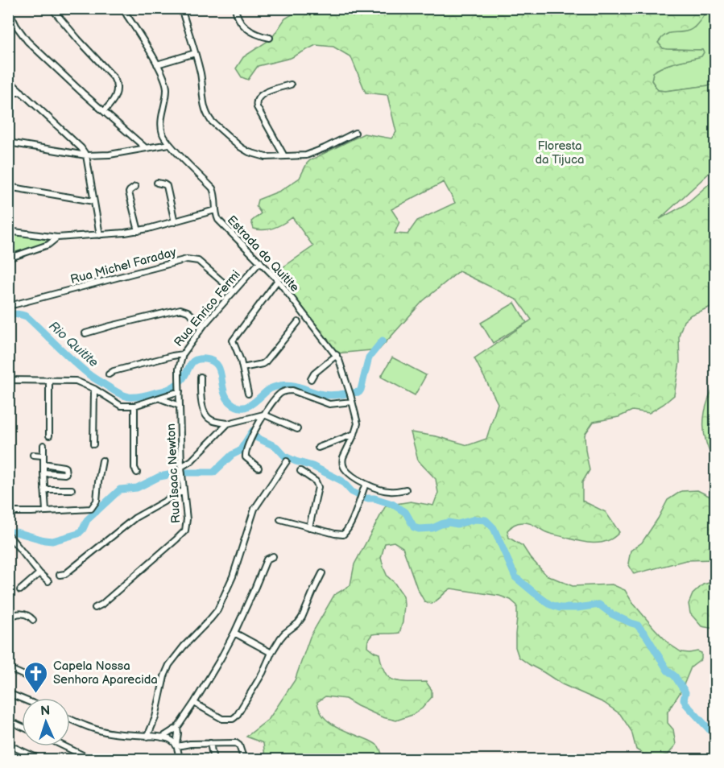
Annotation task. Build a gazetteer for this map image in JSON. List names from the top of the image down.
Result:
{
  "streets": {
    "street": [
      "Estrada do Quitite",
      "Rua Michel Faraday",
      "Rua Enrico Fermi",
      "Rua Isaac Newton"
    ]
  },
  "crossings": [
    ["Estrada do Quitite", "Rua Enrico Fermi"],
    ["Rua Michel Faraday", "Rua Enrico Fermi"],
    ["Rua Enrico Fermi", "Rua Isaac Newton"]
  ],
  "water": ["Rio Quitite"],
  "parks": ["Floresta da Tijuca"],
  "places": {
    "church": ["Capela Nossa Senhora Aparecida"]
  },
  "north": "top"
}
